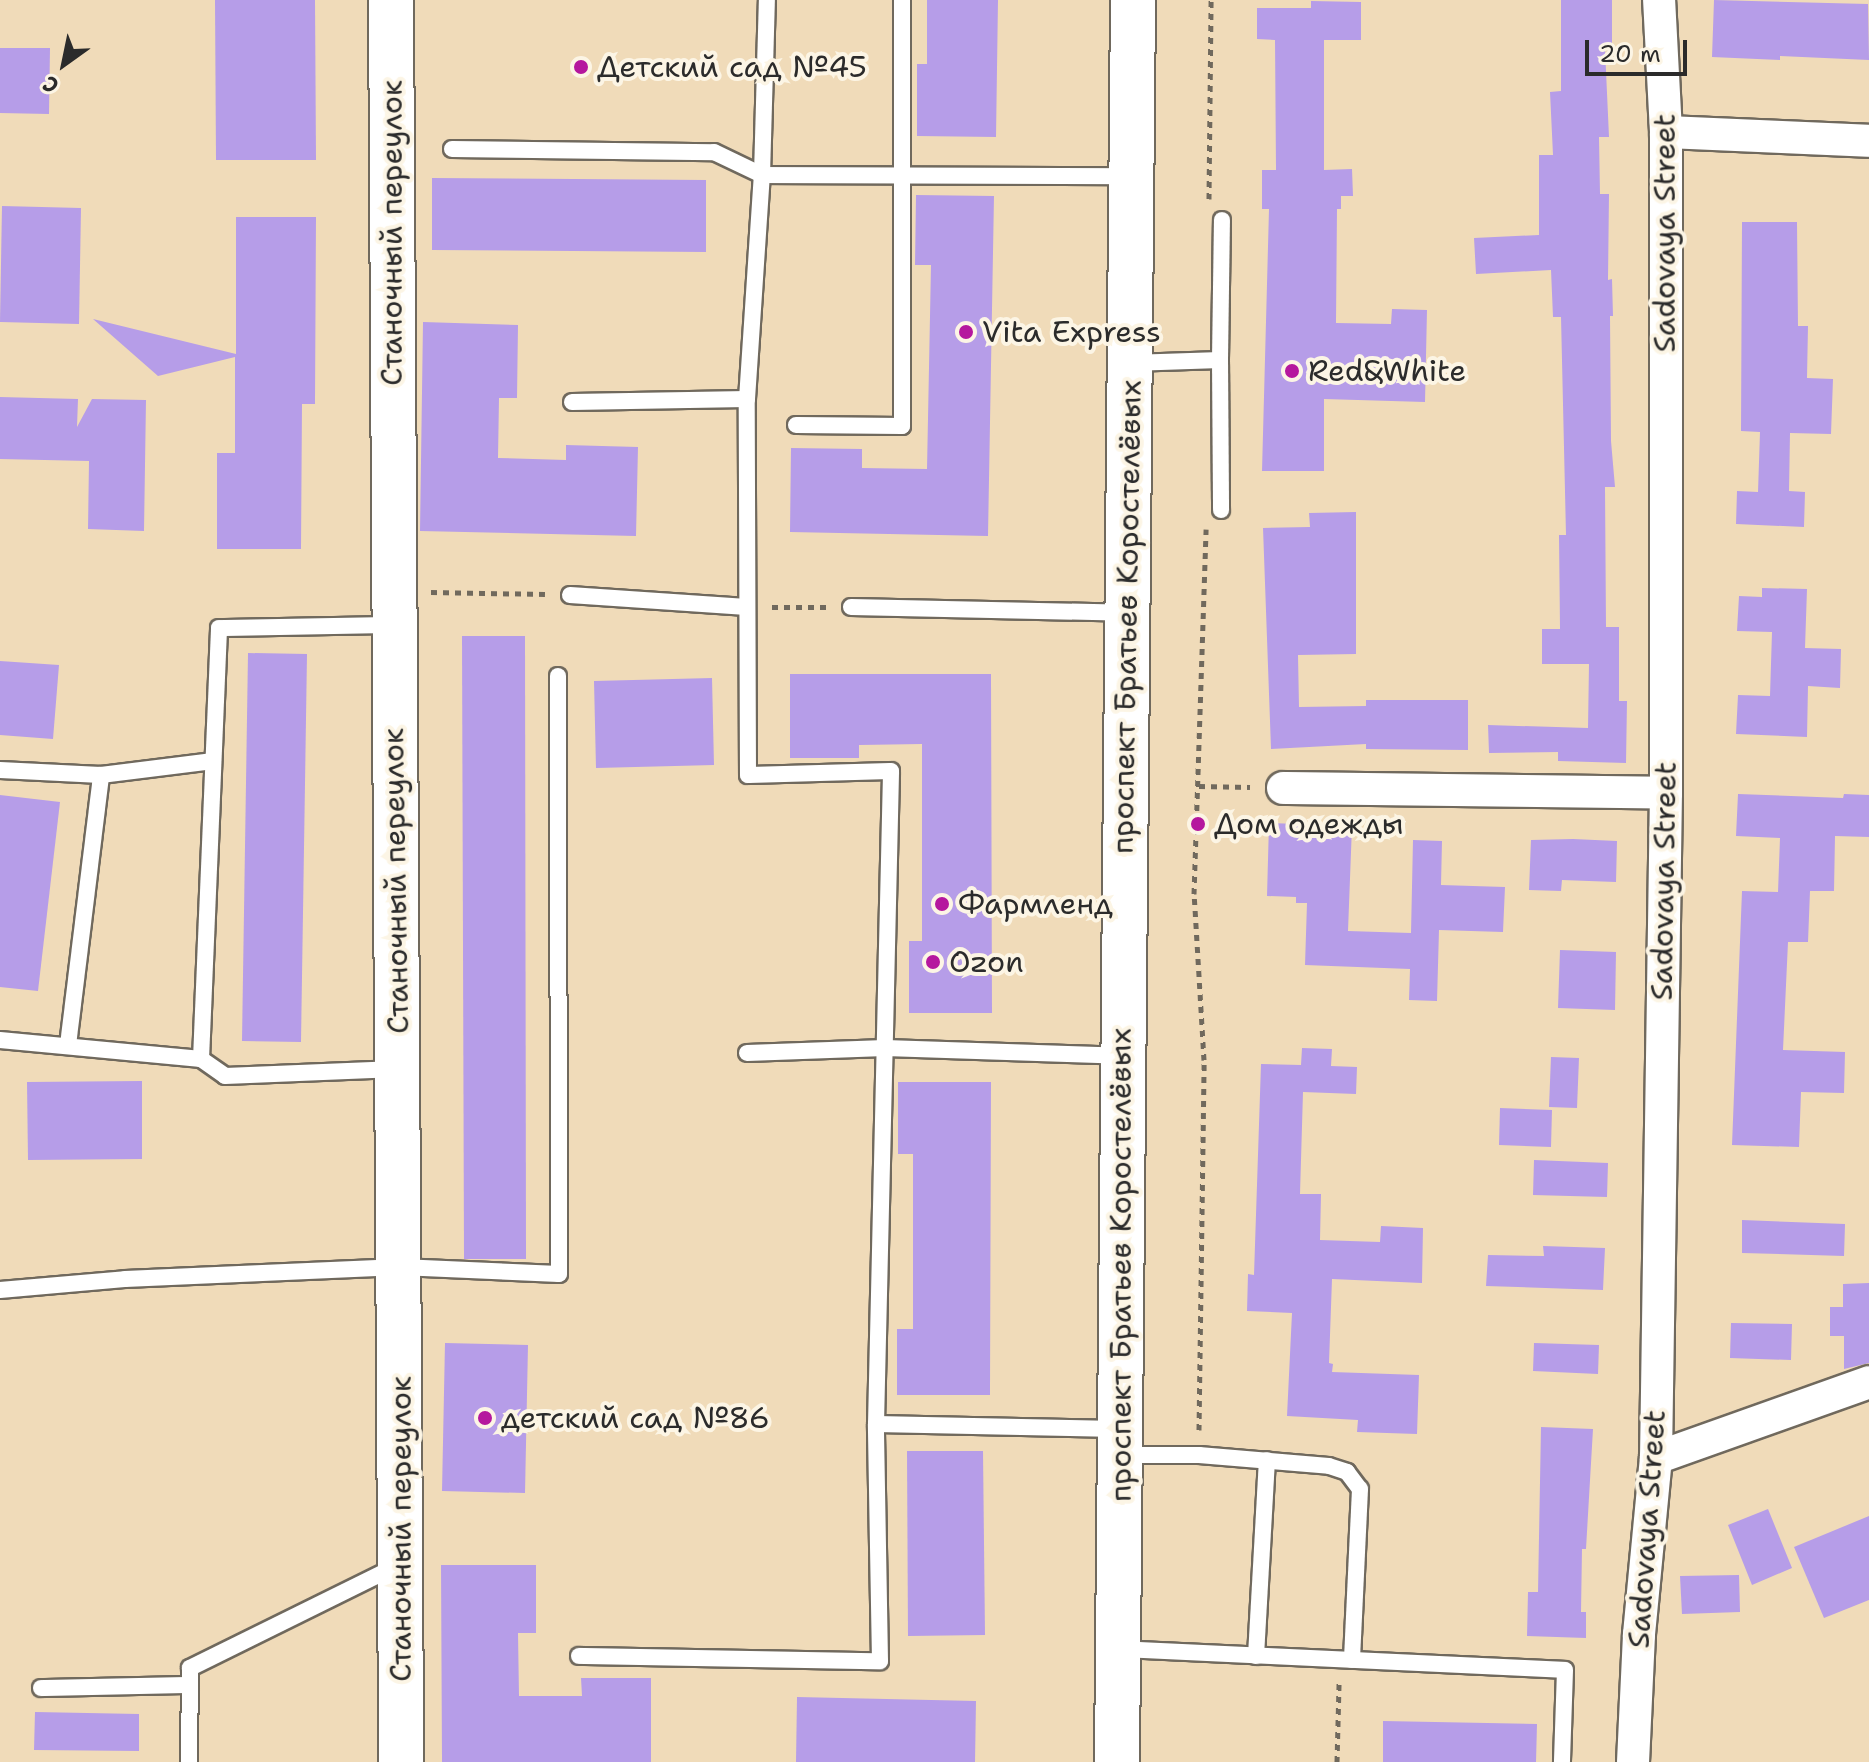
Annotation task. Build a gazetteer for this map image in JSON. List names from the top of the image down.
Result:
{
  "streets": {
    "main road": ["Станочный переулок", "проспект Братьев Коростелёвых"],
    "street": ["Sadovaya Street"]
  },
  "places": [
    "Детский сад №45",
    "Vita Express",
    "Red&White",
    "Дом одежды",
    "Фармленд",
    "Ozon",
    "детский сад №86"
  ],
  "scale_bar": "20 m",
  "north": "bottom left"
}
